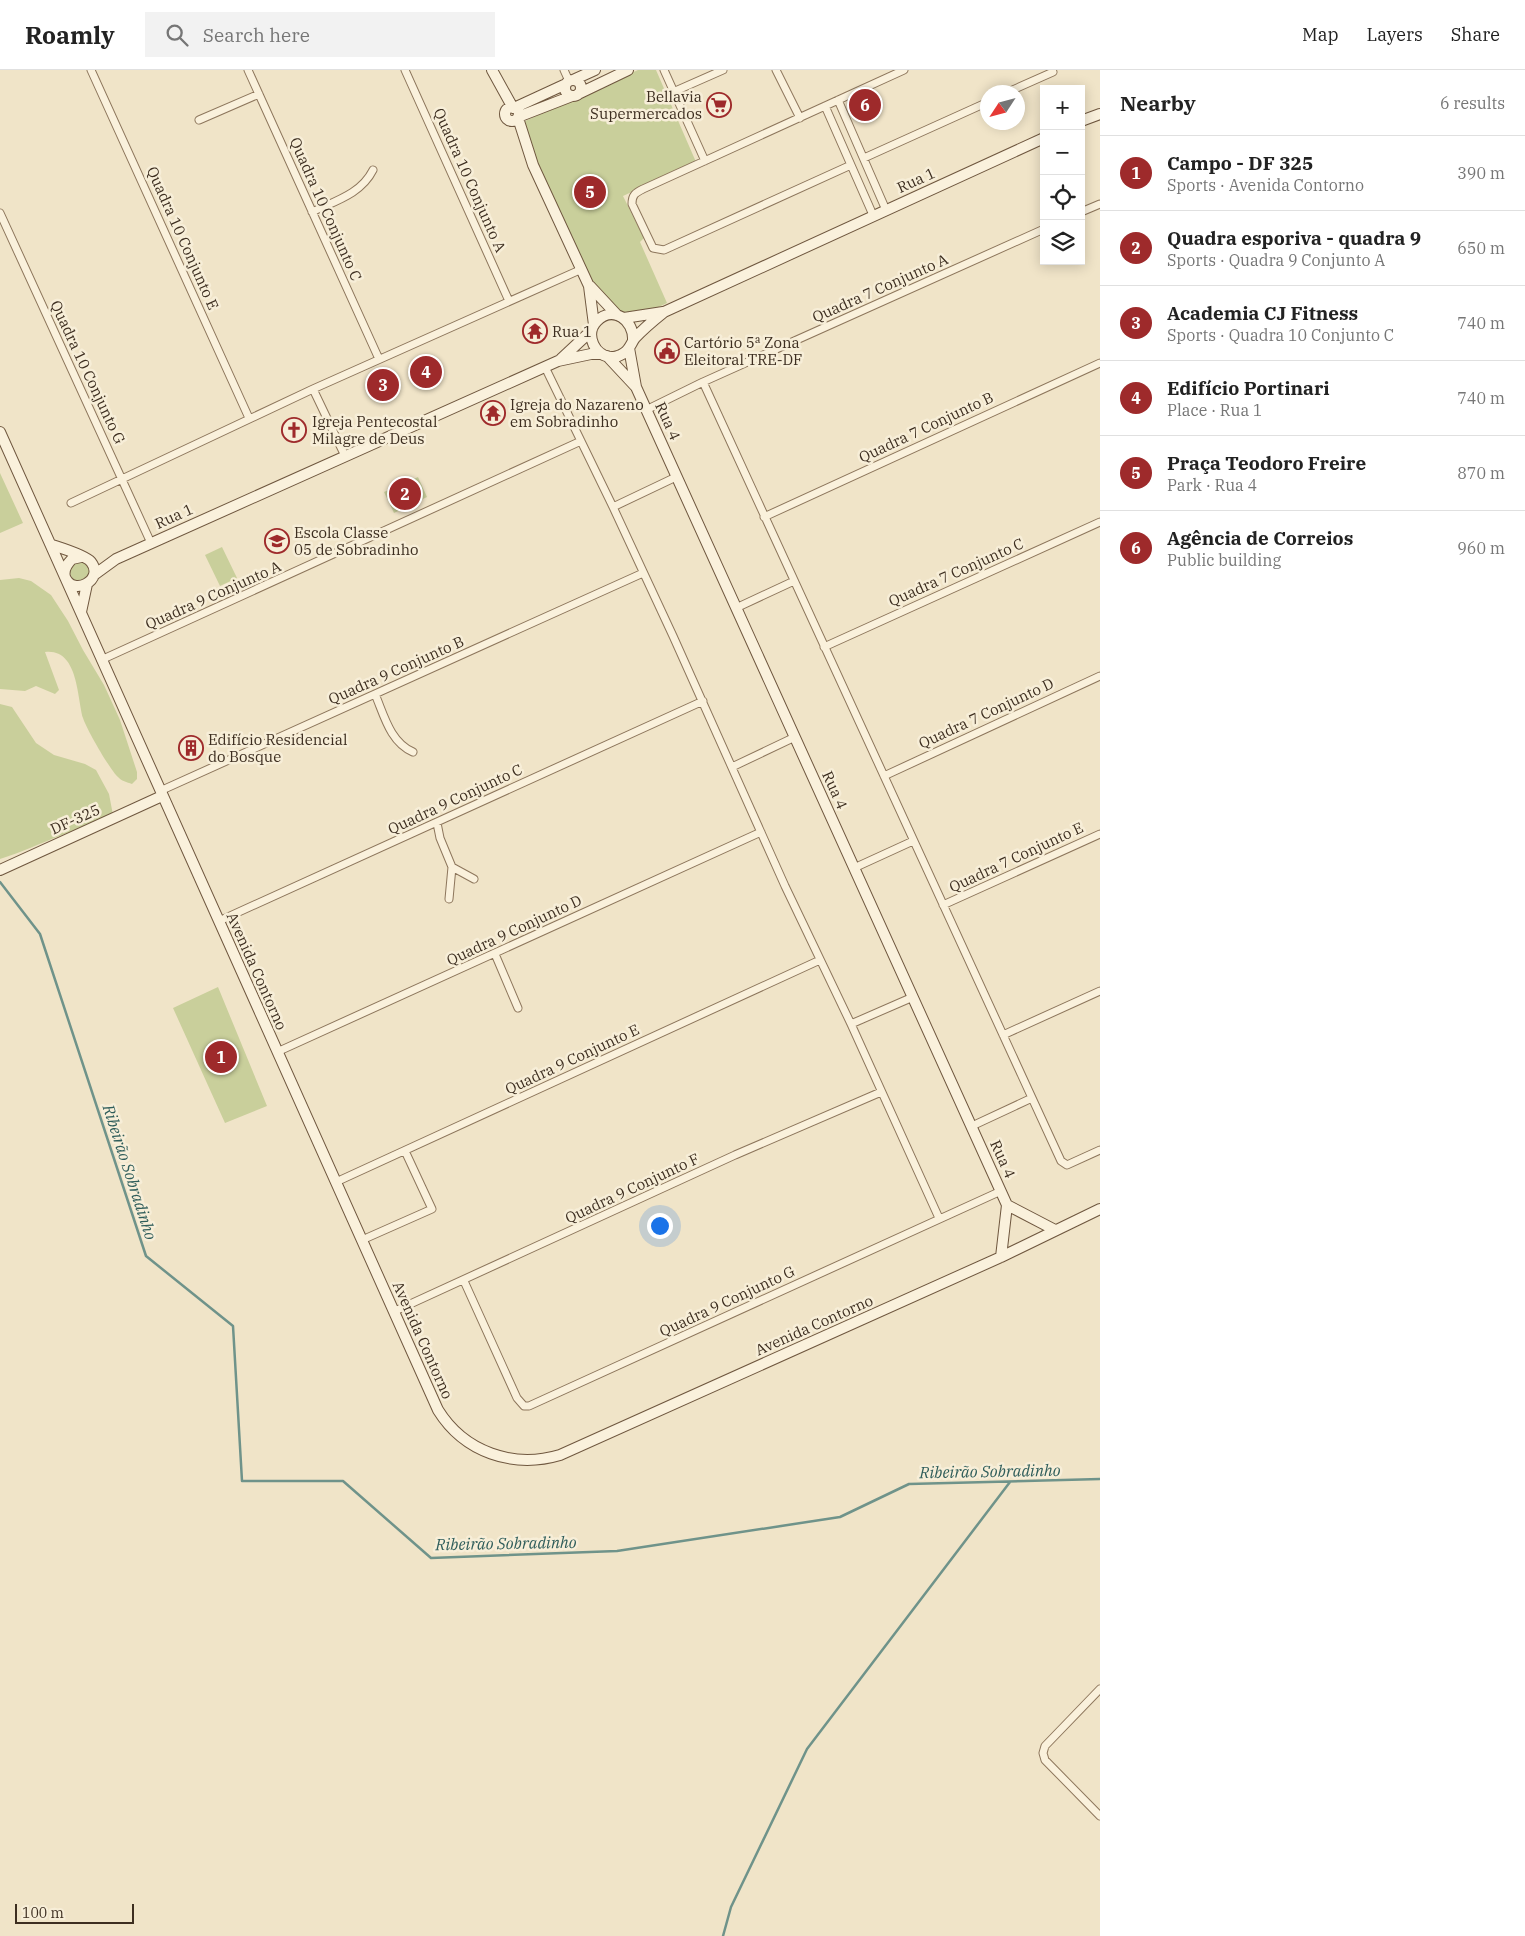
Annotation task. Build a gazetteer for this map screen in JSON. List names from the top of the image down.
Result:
{
  "streets": {
    "street": [
      "Quadra 10 Conjunto A",
      "Rua 1",
      "Quadra 10 Conjunto C",
      "Quadra 10 Conjunto E",
      "Quadra 7 Conjunto A",
      "Quadra 10 Conjunto G",
      "Rua 4",
      "Quadra 7 Conjunto B",
      "Quadra 7 Conjunto C",
      "Quadra 9 Conjunto A",
      "Quadra 9 Conjunto B",
      "Quadra 7 Conjunto D",
      "Quadra 9 Conjunto C",
      "DF-325",
      "Quadra 7 Conjunto E",
      "Quadra 9 Conjunto D",
      "Avenida Contorno",
      "Quadra 9 Conjunto E",
      "Quadra 9 Conjunto F",
      "Quadra 9 Conjunto G"
    ]
  },
  "crossings": [
    ["Rua 1", "Quadra 10 Conjunto G"],
    ["Rua 1", "Avenida Contorno"],
    ["Quadra 7 Conjunto A", "Rua 4"],
    ["Rua 4", "Avenida Contorno"],
    ["Rua 4", "Quadra 9 Conjunto G"],
    ["Quadra 9 Conjunto A", "Avenida Contorno"],
    ["Quadra 9 Conjunto B", "DF-325"],
    ["Quadra 9 Conjunto B", "Avenida Contorno"],
    ["Quadra 9 Conjunto C", "Avenida Contorno"],
    ["DF-325", "Avenida Contorno"],
    ["Quadra 9 Conjunto D", "Avenida Contorno"],
    ["Avenida Contorno", "Quadra 9 Conjunto E"],
    ["Avenida Contorno", "Quadra 9 Conjunto F"],
    ["Quadra 9 Conjunto F", "Quadra 9 Conjunto G"]
  ],
  "water": ["Ribeirão Sobradinho"],
  "places": {
    "supermarket": ["Bellavia Supermercados"],
    "temple": ["Rua 1", "Igreja do Nazareno em Sobradinho"],
    "public building": ["Cartório 5ª Zona Eleitoral TRE-DF"],
    "church": ["Igreja Pentecostal Milagre de Deus"],
    "school or university": ["Escola Classe 05 de Sobradinho"],
    "building": ["Edifício Residencial do Bosque"]
  },
  "scale_bar": "100 m",
  "north": "bottom left",
  "page": {
    "header": "Roamly",
    "search": "Search here",
    "nav": ["Map", "Layers", "Share"],
    "heading": ["Nearby", "6 results"],
    "map_buttons": ["+", "−"],
    "pins": [
      "6",
      "5",
      "4",
      "3",
      "2",
      "1"
    ],
    "list": [
      {
        "mark": "1",
        "name": "Campo - DF 325",
        "note": "Sports · Avenida Contorno",
        "value": "390 m"
      },
      {
        "mark": "2",
        "name": "Quadra esporiva - quadra 9",
        "note": "Sports · Quadra 9 Conjunto A",
        "value": "650 m"
      },
      {
        "mark": "3",
        "name": "Academia CJ Fitness",
        "note": "Sports · Quadra 10 Conjunto C",
        "value": "740 m"
      },
      {
        "mark": "4",
        "name": "Edifício Portinari",
        "note": "Place · Rua 1",
        "value": "740 m"
      },
      {
        "mark": "5",
        "name": "Praça Teodoro Freire",
        "note": "Park · Rua 4",
        "value": "870 m"
      },
      {
        "mark": "6",
        "name": "Agência de Correios",
        "note": "Public building",
        "value": "960 m"
      }
    ],
    "scale": "100 m"
  }
}
